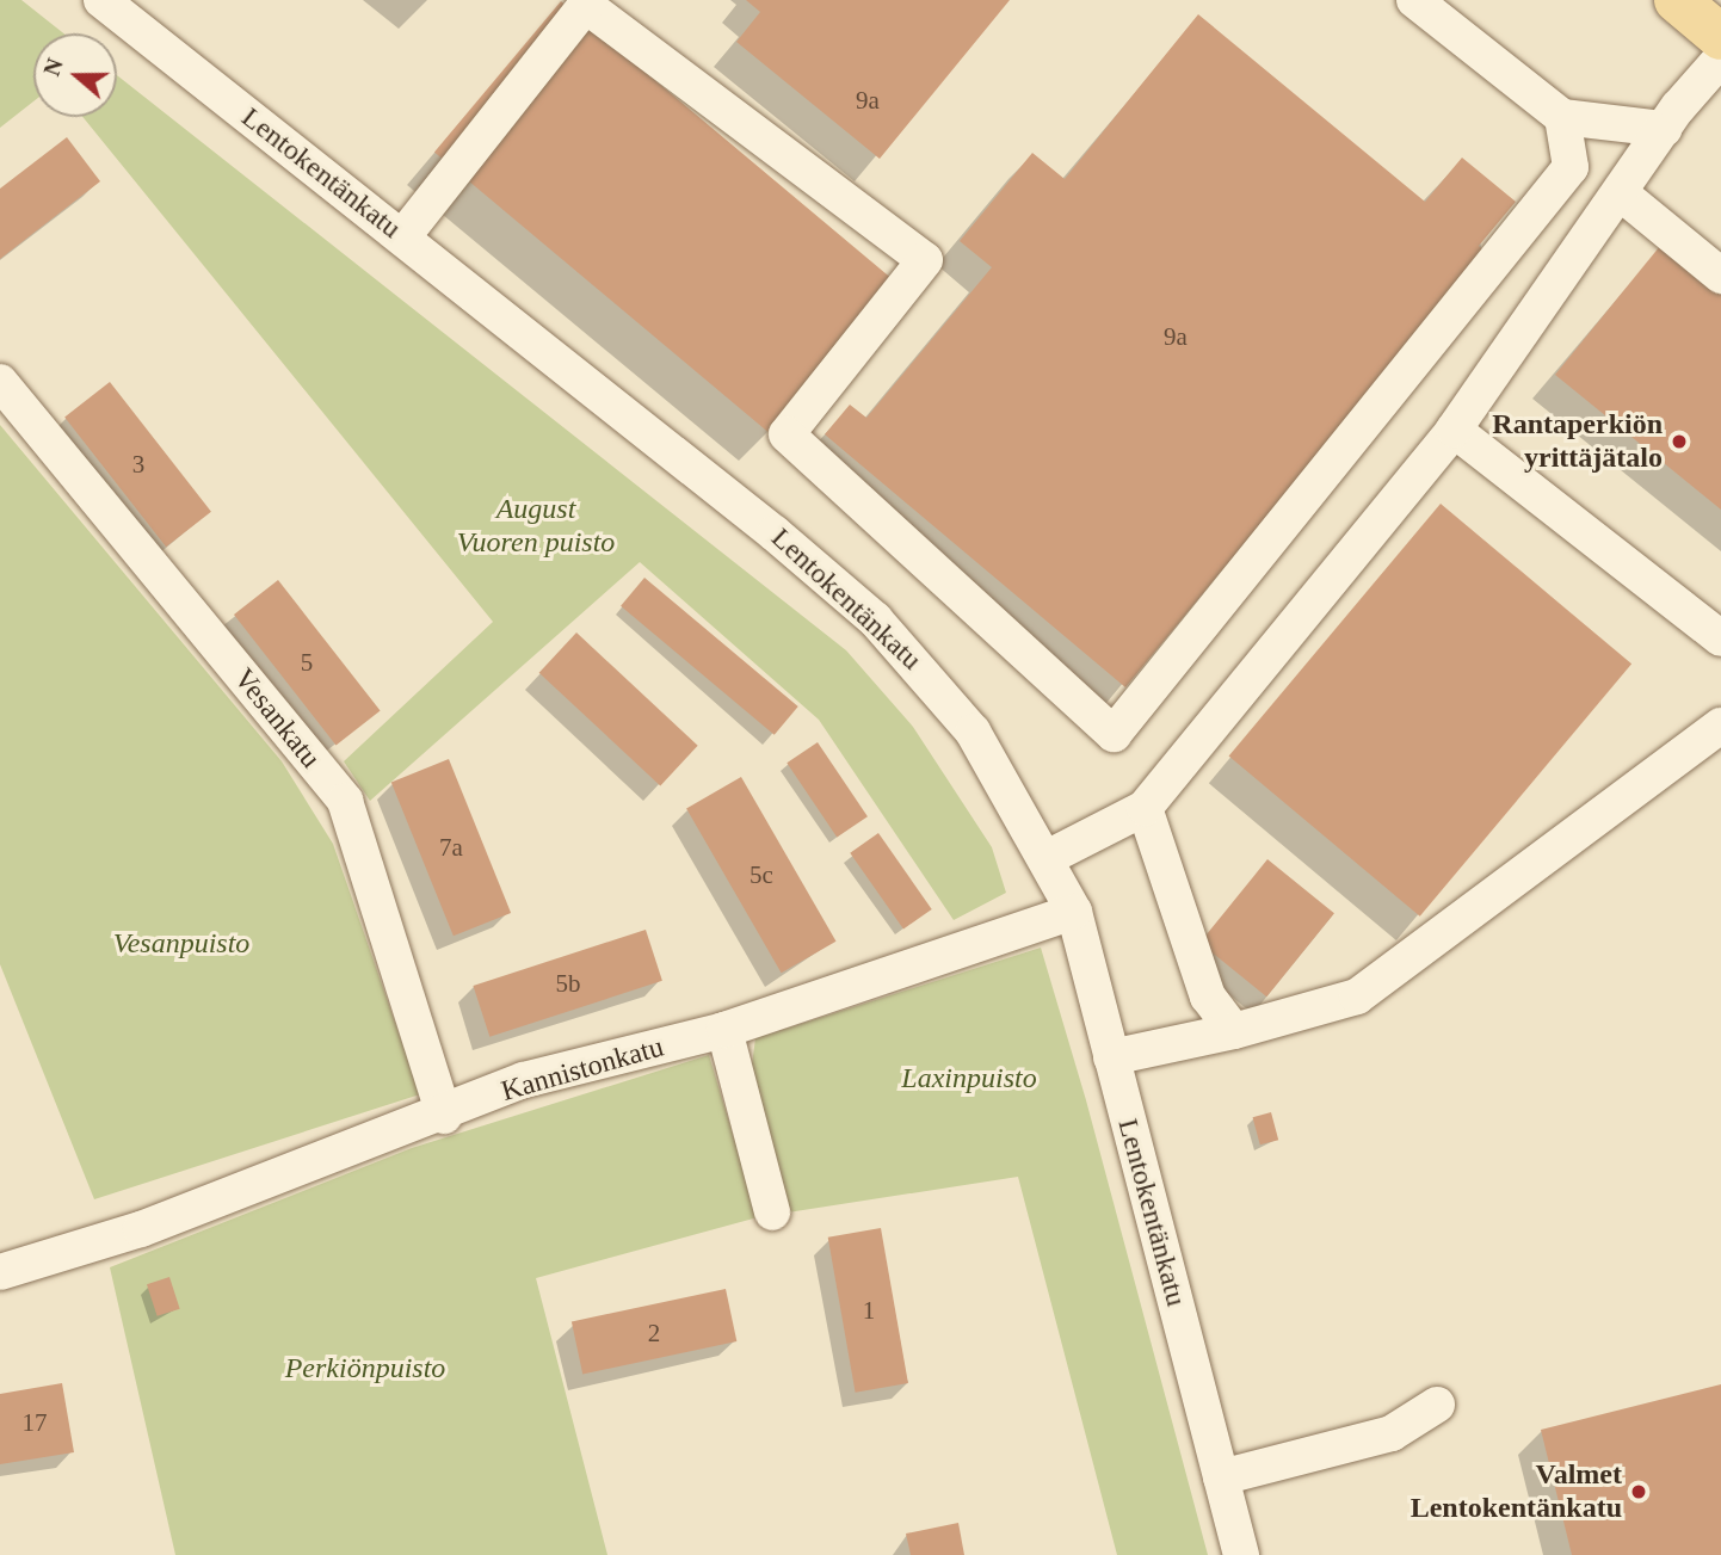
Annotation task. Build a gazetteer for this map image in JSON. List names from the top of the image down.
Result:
{
  "streets": {
    "street": ["Lentokentänkatu", "Vesankatu", "Kannistonkatu"]
  },
  "crossings": [
    ["Lentokentänkatu", "Kannistonkatu"],
    ["Vesankatu", "Kannistonkatu"]
  ],
  "parks": [
    "August Vuoren puisto",
    "Vesanpuisto",
    "Laxinpuisto",
    "Perkiönpuisto"
  ],
  "places": ["Rantaperkiön yrittäjätalo", "Valmet Lentokentänkatu"],
  "house_numbers": [
    "9a",
    "9a",
    "3",
    "5",
    "7a",
    "5c",
    "5b",
    "1",
    "2",
    "17"
  ],
  "north": "left"
}
